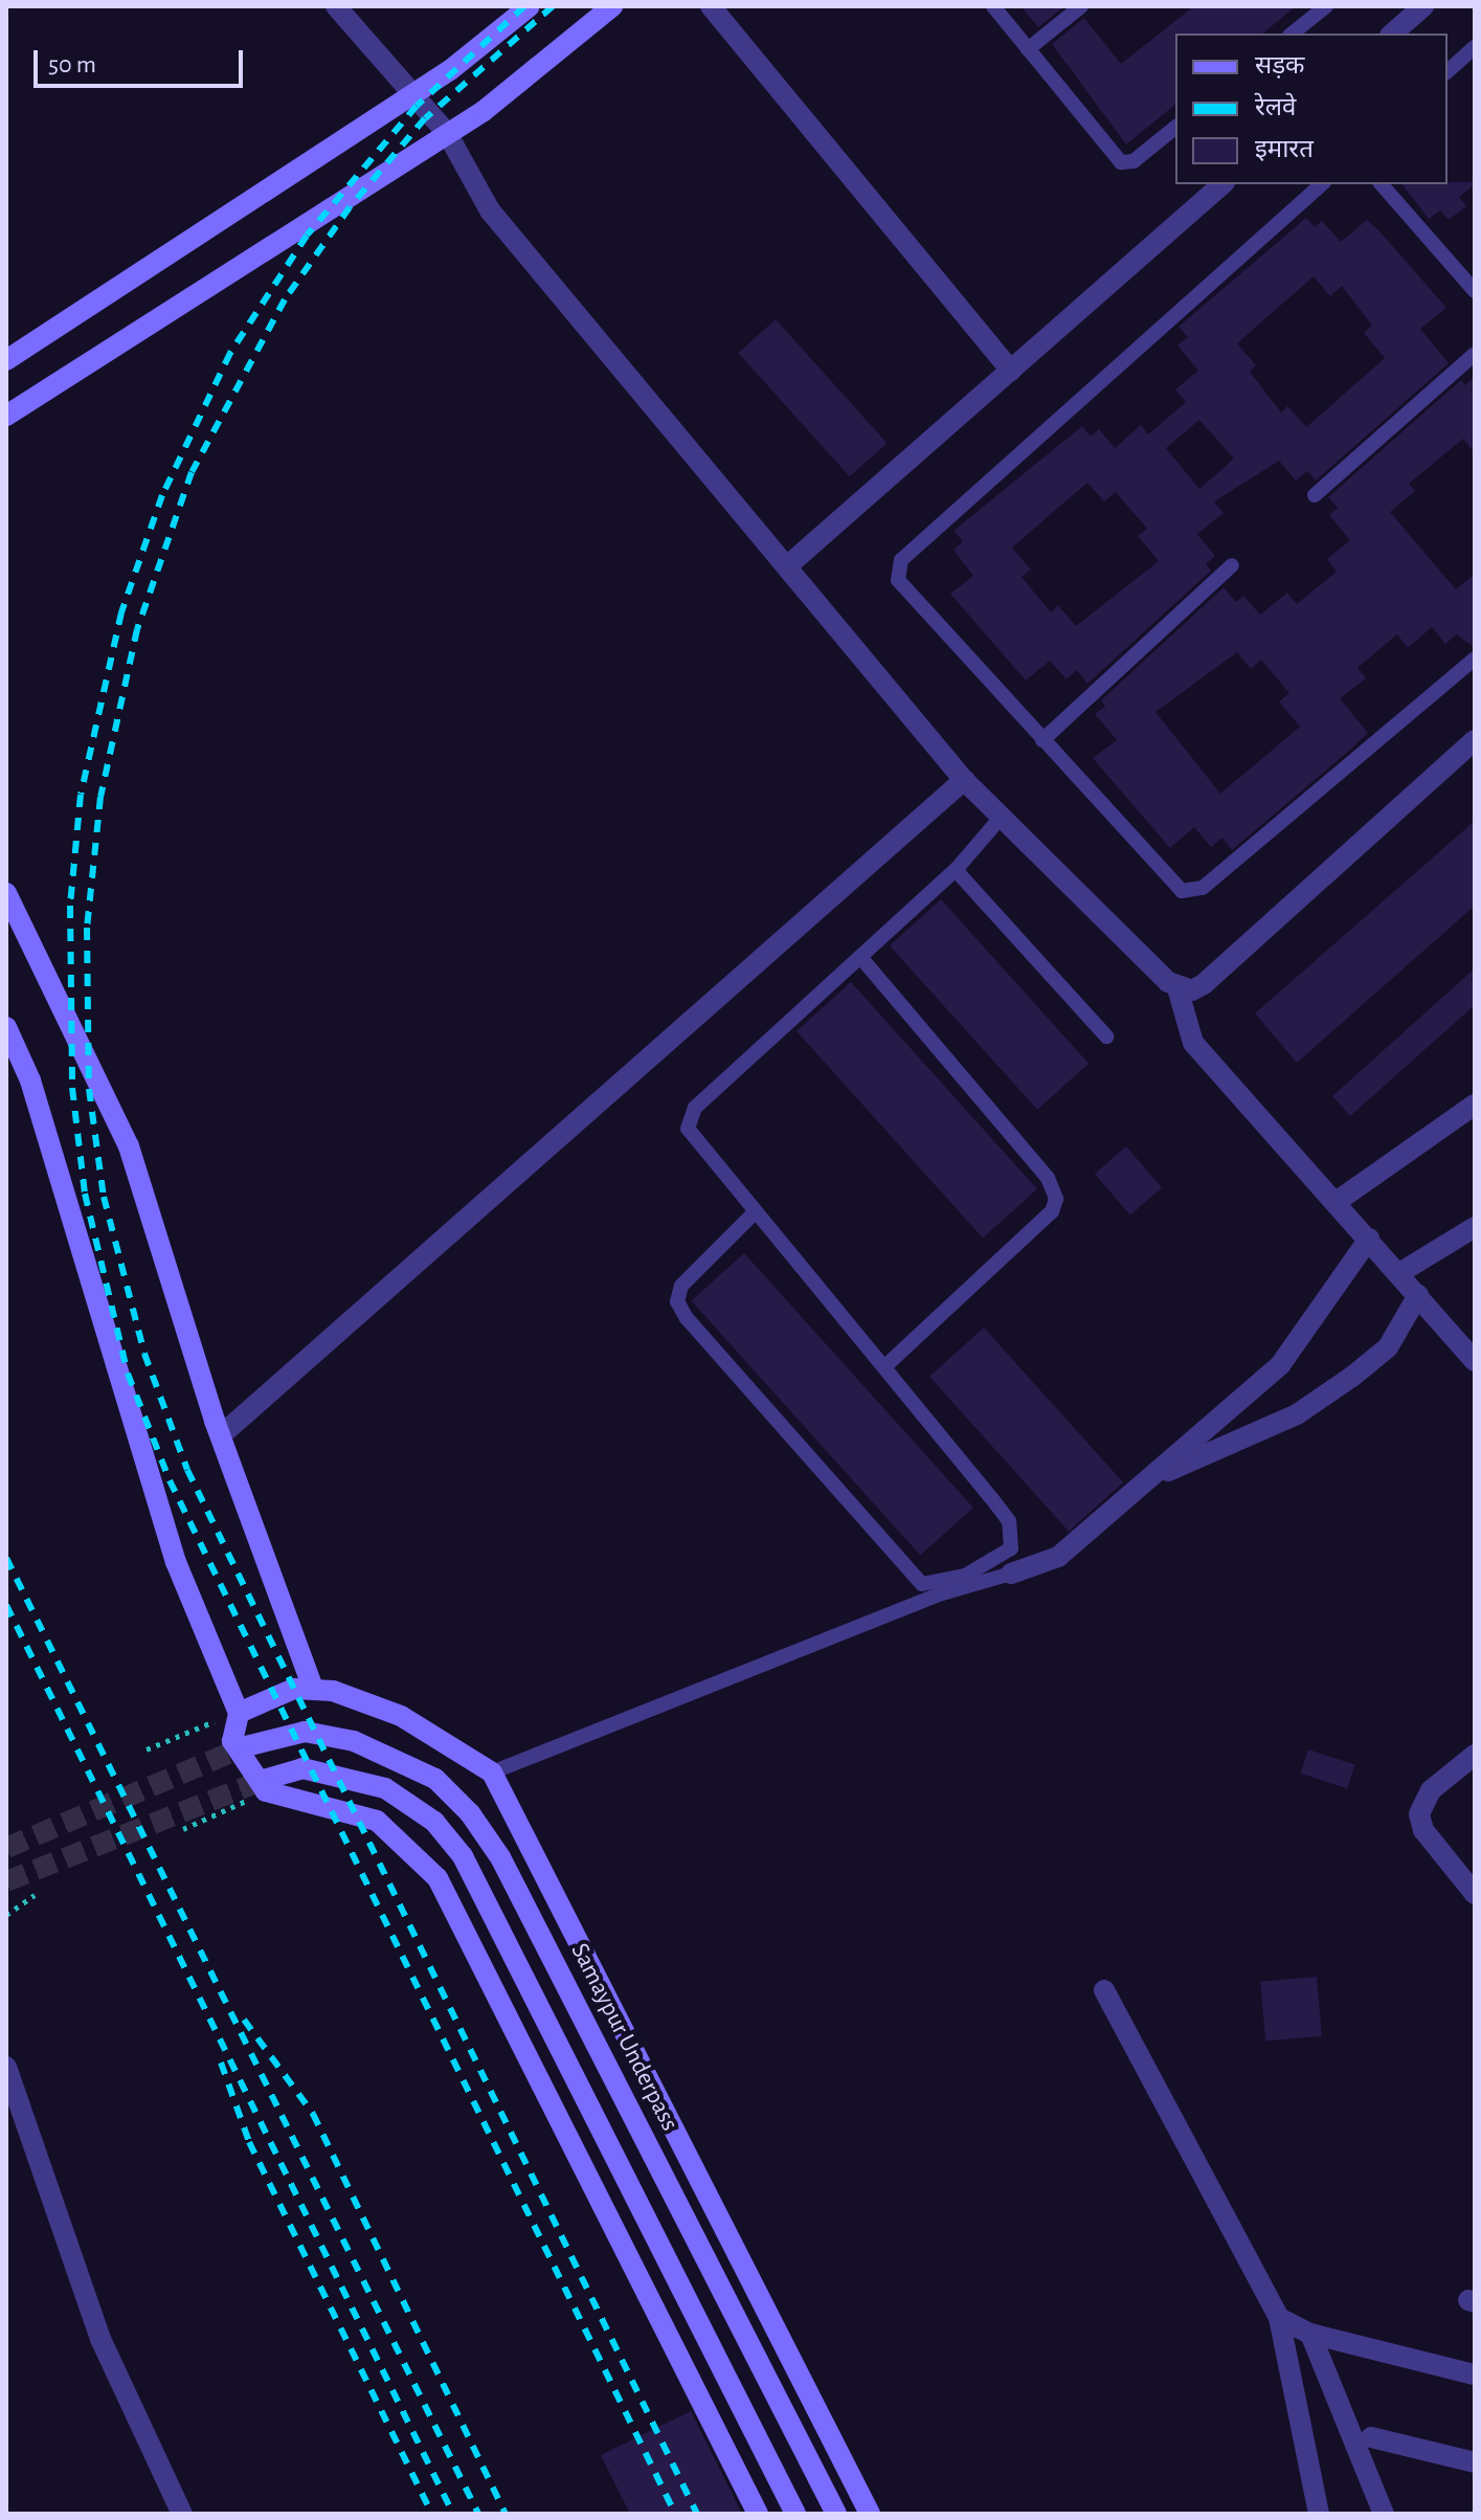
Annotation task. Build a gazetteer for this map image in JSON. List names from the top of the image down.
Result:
{
  "streets": {
    "street": ["Samaypur Underpass"]
  },
  "legend": ["सड़क", "रेलवे", "इमारत"],
  "scale_bar": "50 m"
}
